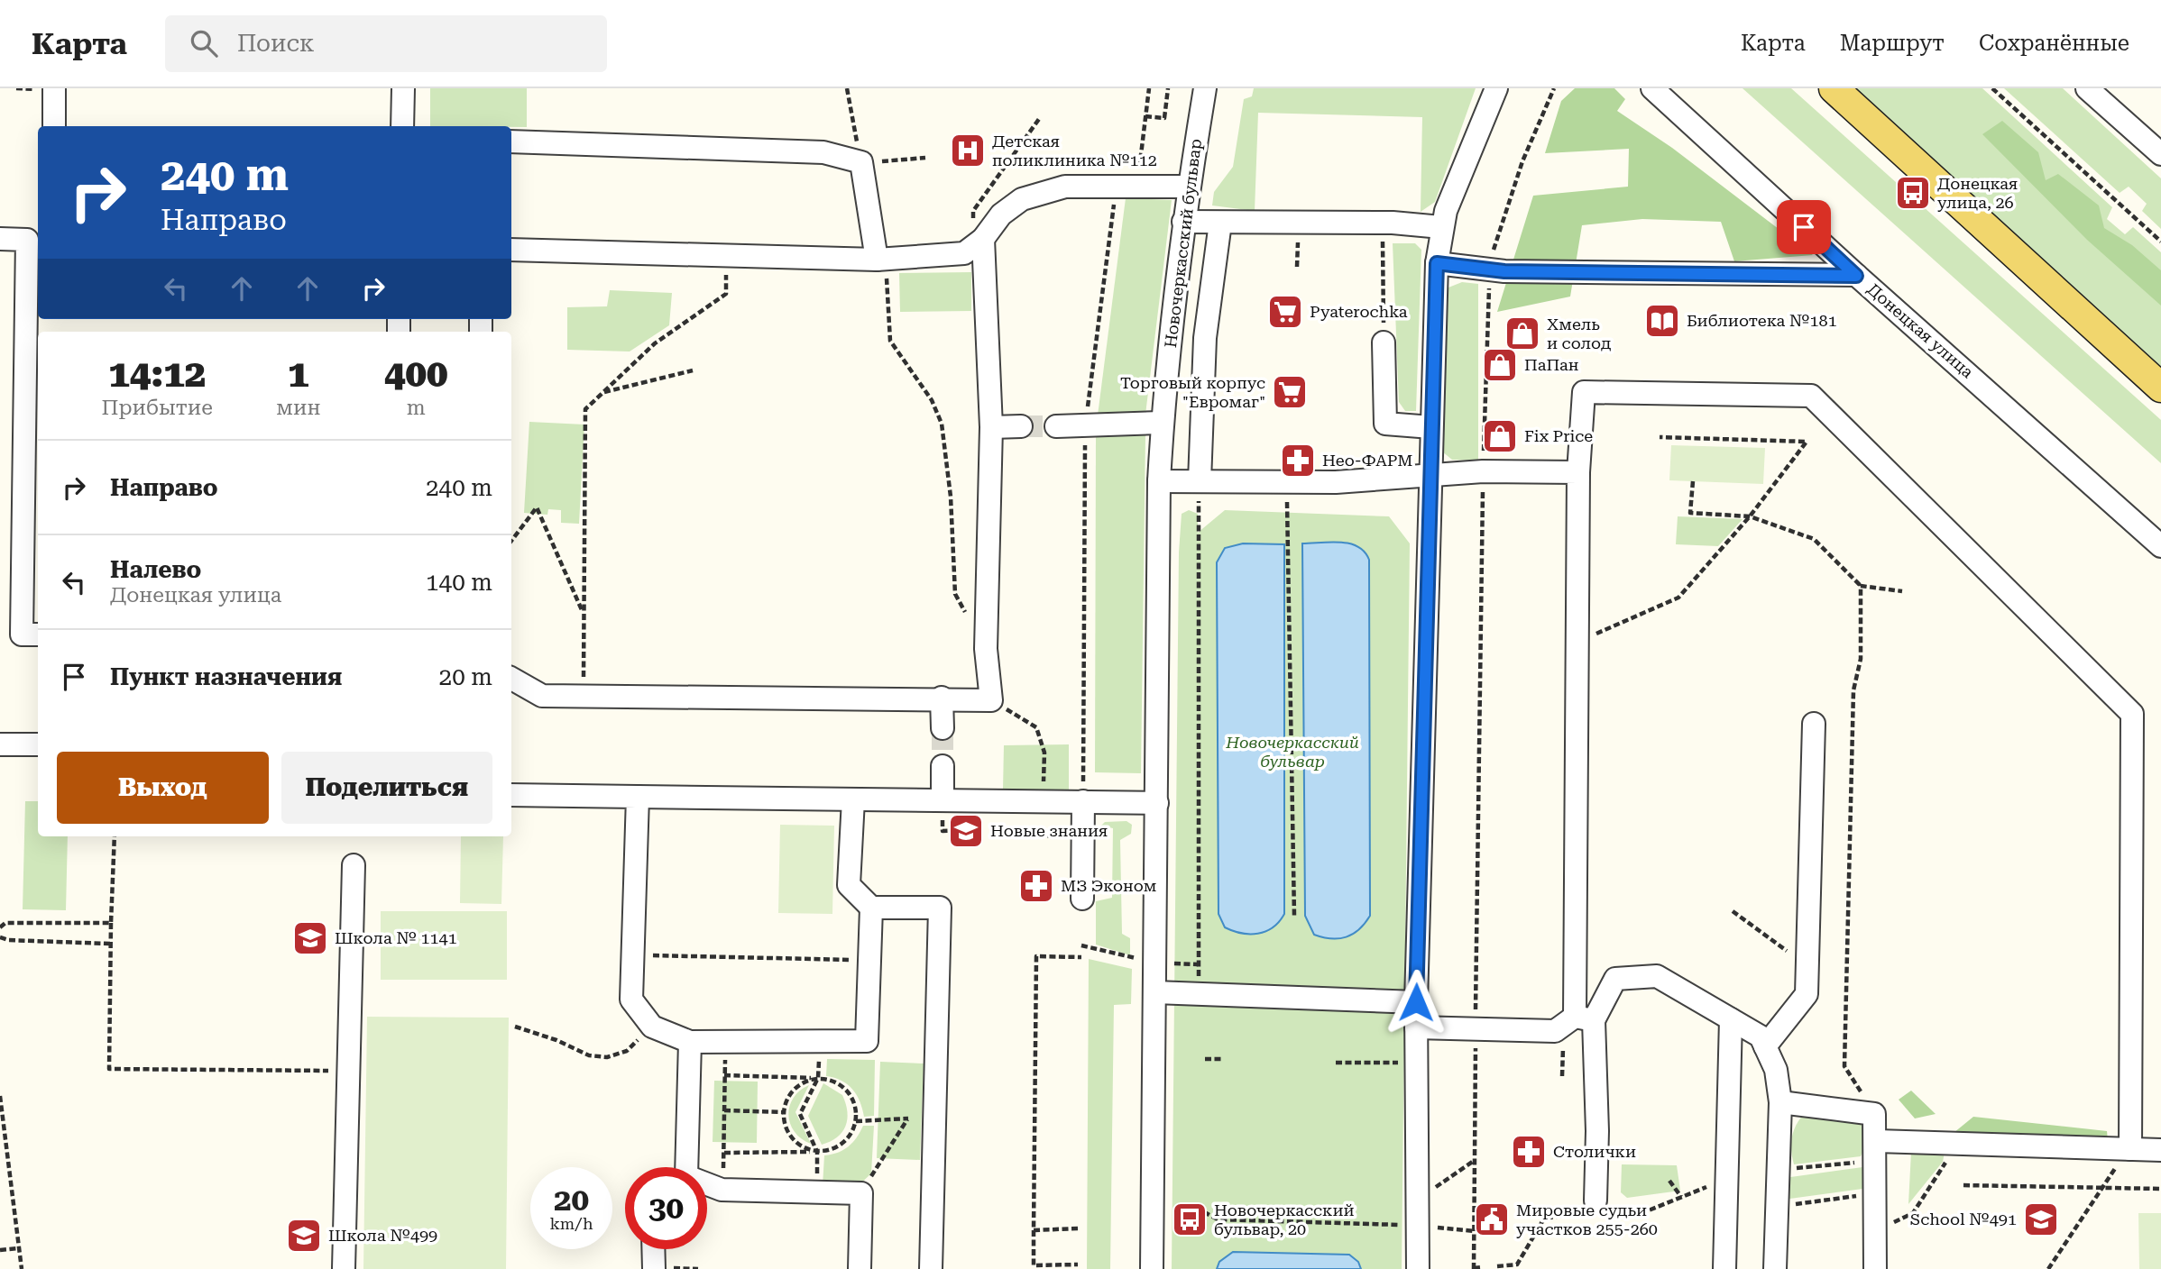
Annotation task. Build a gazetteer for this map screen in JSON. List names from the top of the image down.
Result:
{
  "streets": {
    "street": ["Новочеркасский бульвар", "Донецкая улица"]
  },
  "parks": ["Новочеркасский бульвар"],
  "places": {
    "hospital": ["Детская поликлиника №112"],
    "bus stop": ["Донецкая улица, 26", "Новочеркасский бульвар, 20"],
    "supermarket": ["Pyaterochka", "Торговый корпус \"Евромаг\""],
    "library": ["Библиотека №181"],
    "shop": ["Хмель и солод", "ПаПан", "Fix Price"],
    "pharmacy": ["Нео-ФАРМ", "МЗ Эконом", "Столички"],
    "school or university": [
      "Новые знания",
      "Школа № 1141",
      "School №491",
      "Школа №499"
    ],
    "public building": ["Мировые судьи участков 255-260"]
  },
  "page": {
    "header": "Карта",
    "search": "Поиск",
    "nav": ["Карта", "Маршрут", "Сохранённые"],
    "turn": ["240 m", "Направо"],
    "eta": [
      "14:12",
      "Прибытие",
      "1",
      "мин",
      "400",
      "m"
    ],
    "list": [
      {
        "name": "Направо",
        "value": "240 m"
      },
      {
        "name": "Налево",
        "note": "Донецкая улица",
        "value": "140 m"
      },
      {
        "name": "Пункт назначения",
        "value": "20 m"
      }
    ],
    "buttons": ["Выход", "Поделиться"],
    "speed": "20 km/h",
    "limit": "30"
  }
}
